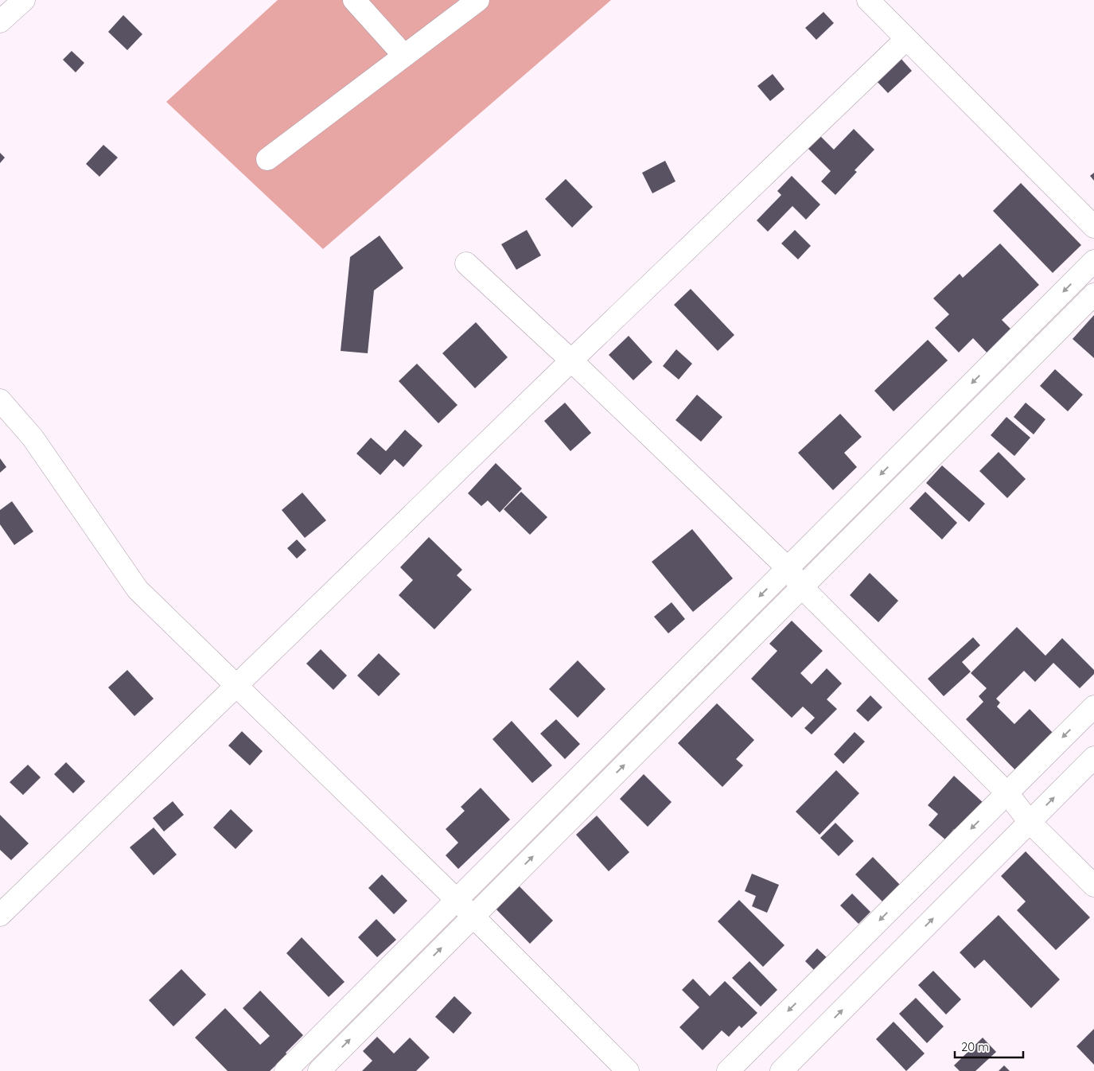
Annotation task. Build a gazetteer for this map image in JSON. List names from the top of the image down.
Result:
{
  "scale_bar": "20 m"
}
